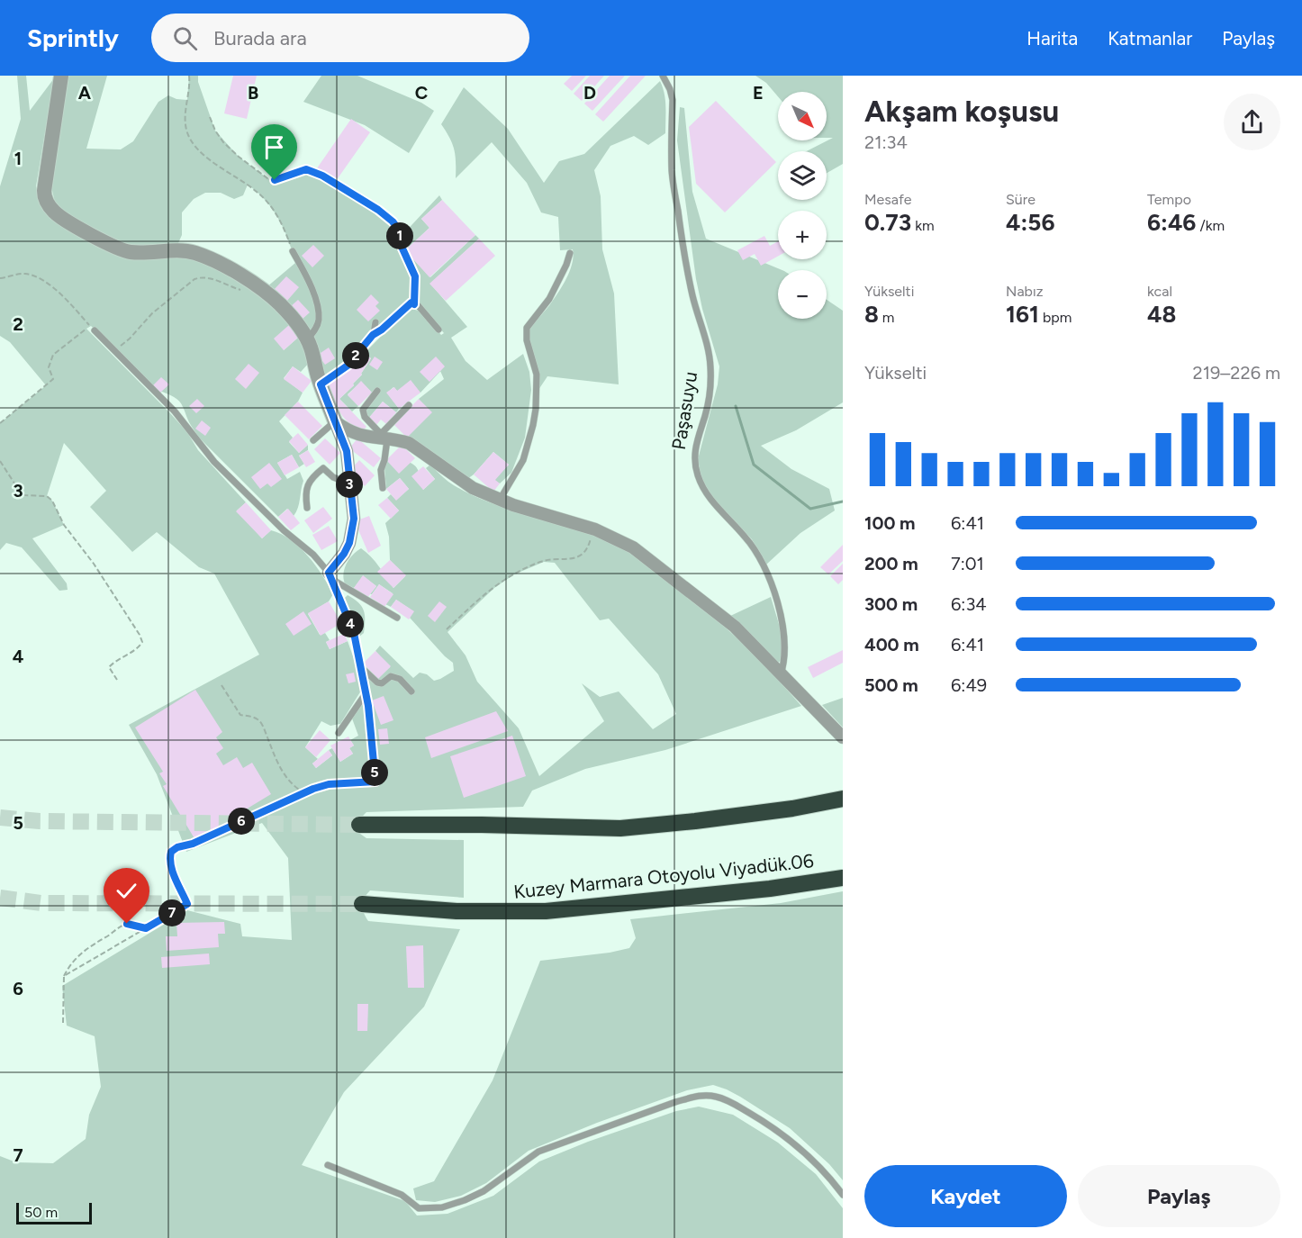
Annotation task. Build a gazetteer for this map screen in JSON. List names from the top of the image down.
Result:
{
  "streets": {
    "highway": ["Kuzey Marmara Otoyolu Viyadük.06"],
    "lane": ["Paşasuyu"]
  },
  "scale_bar": "50 m",
  "north": "bottom right",
  "page": {
    "header": "Sprintly",
    "search": "Burada ara",
    "nav": ["Harita", "Katmanlar", "Paylaş"],
    "heading": ["Akşam koşusu", "21:34"],
    "map_buttons": ["+", "−"],
    "stats": [
      ["Mesafe", "0.73 km"],
      ["Süre", "4:56"],
      ["Tempo", "6:46 /km"],
      ["Yükselti", "8 m"],
      ["Nabız", "161 bpm"],
      ["kcal", "48"]
    ],
    "pins": [
      "1",
      "2",
      "3",
      "4",
      "5",
      "6",
      "7"
    ],
    "chart": ["Yükselti", "219–226 m"],
    "list": [
      {
        "name": "100 m",
        "note": "6:41"
      },
      {
        "name": "200 m",
        "note": "7:01"
      },
      {
        "name": "300 m",
        "note": "6:34"
      },
      {
        "name": "400 m",
        "note": "6:41"
      },
      {
        "name": "500 m",
        "note": "6:49"
      }
    ],
    "buttons": ["Kaydet", "Paylaş"],
    "scale": "50 m"
  },
  "grid": {
    "columns": [
      "A",
      "B",
      "C",
      "D",
      "E"
    ],
    "rows": [
      "1",
      "2",
      "3",
      "4",
      "5",
      "6",
      "7"
    ]
  }
}
